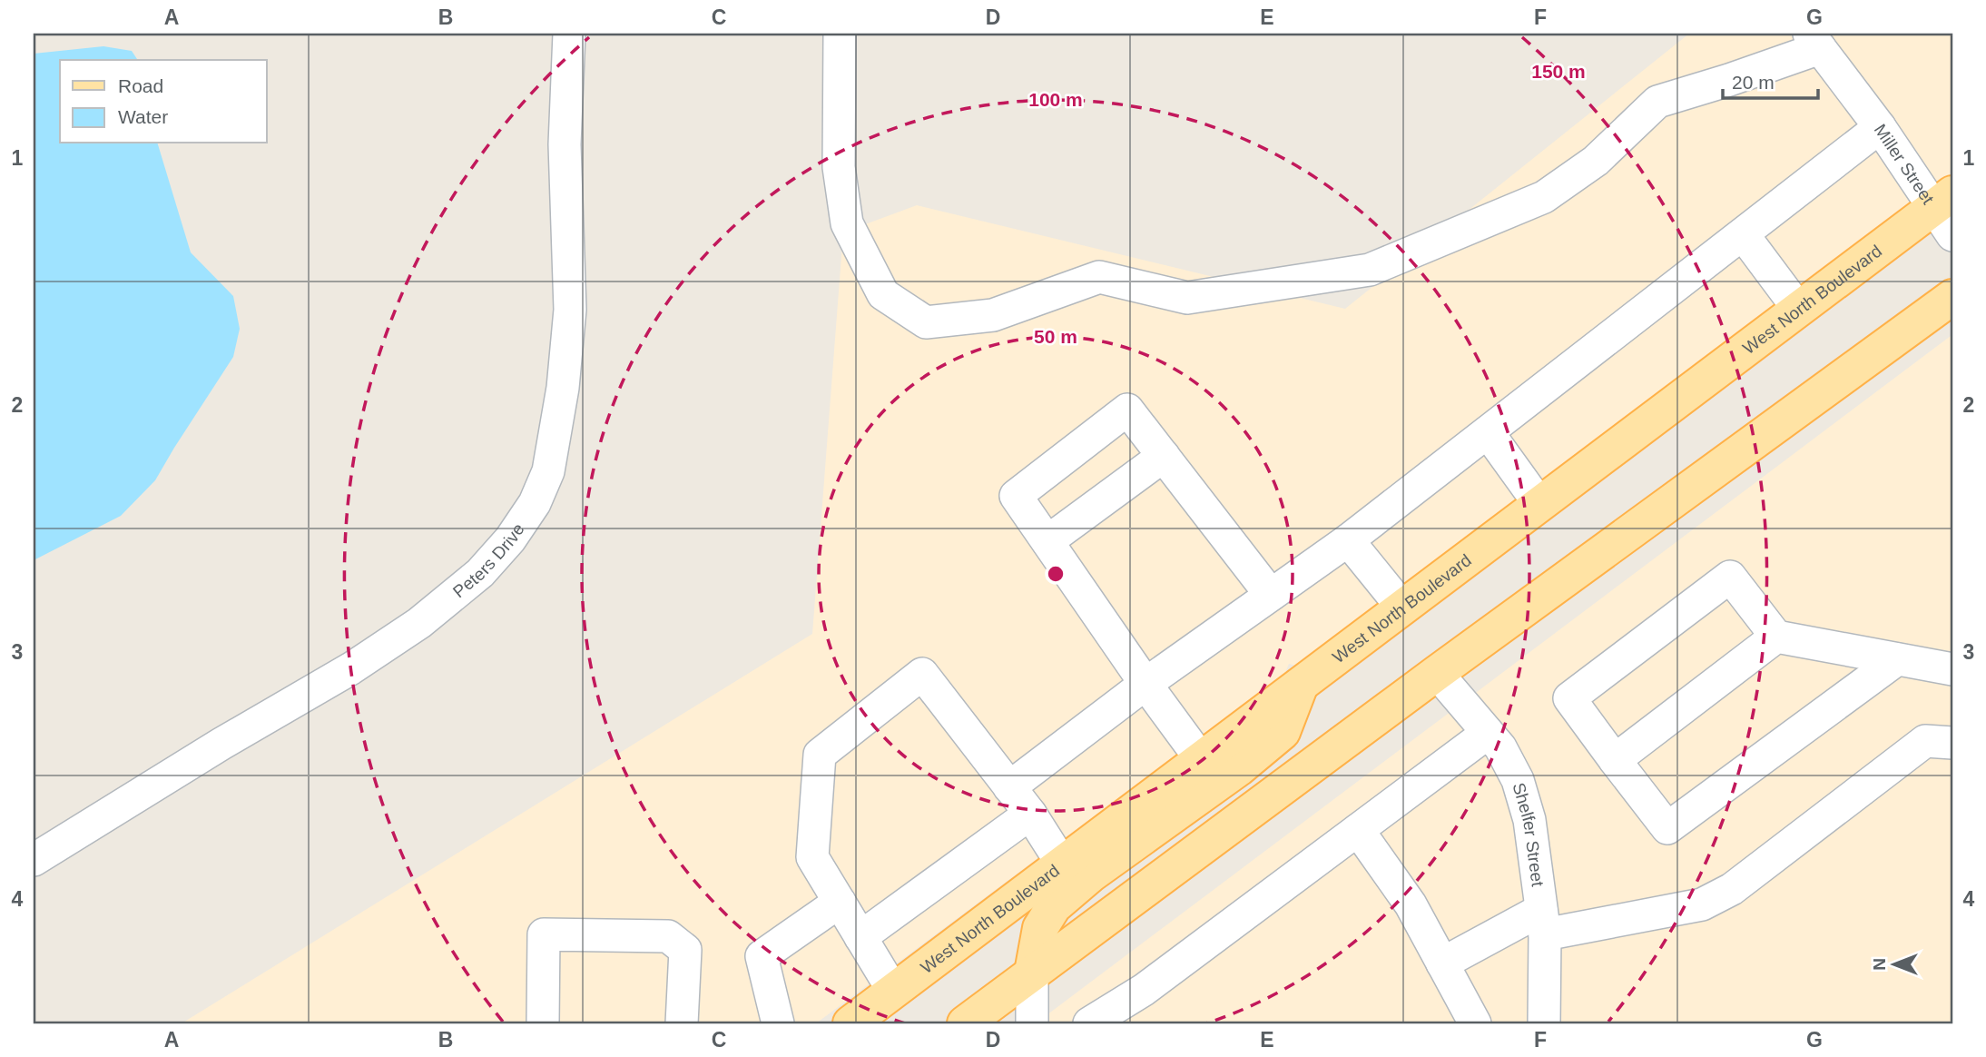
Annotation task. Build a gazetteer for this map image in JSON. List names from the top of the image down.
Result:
{
  "streets": {
    "main road": ["West North Boulevard"],
    "street": ["Miller Street", "Peters Drive", "Shelfer Street"]
  },
  "crossings": [
    ["Miller Street", "West North Boulevard"]
  ],
  "legend": ["Road", "Water"],
  "scale_bar": "20 m",
  "north": "left",
  "grid": {
    "columns": [
      "A",
      "B",
      "C",
      "D",
      "E",
      "F",
      "G"
    ],
    "rows": [
      "1",
      "2",
      "3",
      "4"
    ]
  },
  "rings": ["150 m", "100 m", "50 m"]
}
